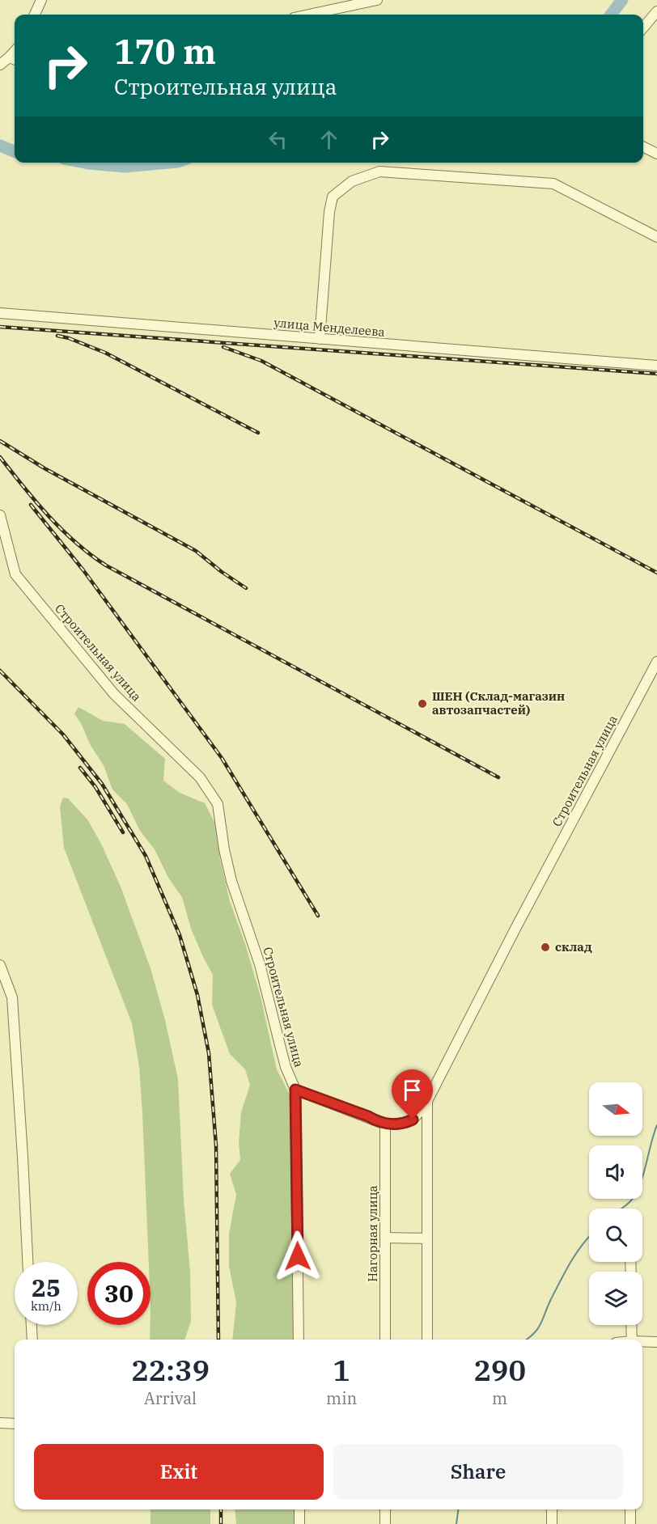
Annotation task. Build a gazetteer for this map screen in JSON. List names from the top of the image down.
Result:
{
  "streets": {
    "street": ["улица Менделеева", "Строительная улица", "Нагорная улица"]
  },
  "crossings": [
    ["Строительная улица", "Нагорная улица"]
  ],
  "places": ["ШЕН (Склад-магазин автозапчастей)", "склад"],
  "north": "right",
  "page": {
    "turn": ["170 m", "Строительная улица"],
    "speed": "25 km/h",
    "limit": "30",
    "eta": [
      "22:39",
      "Arrival",
      "1",
      "min",
      "290",
      "m"
    ],
    "buttons": ["Exit", "Share"]
  }
}
